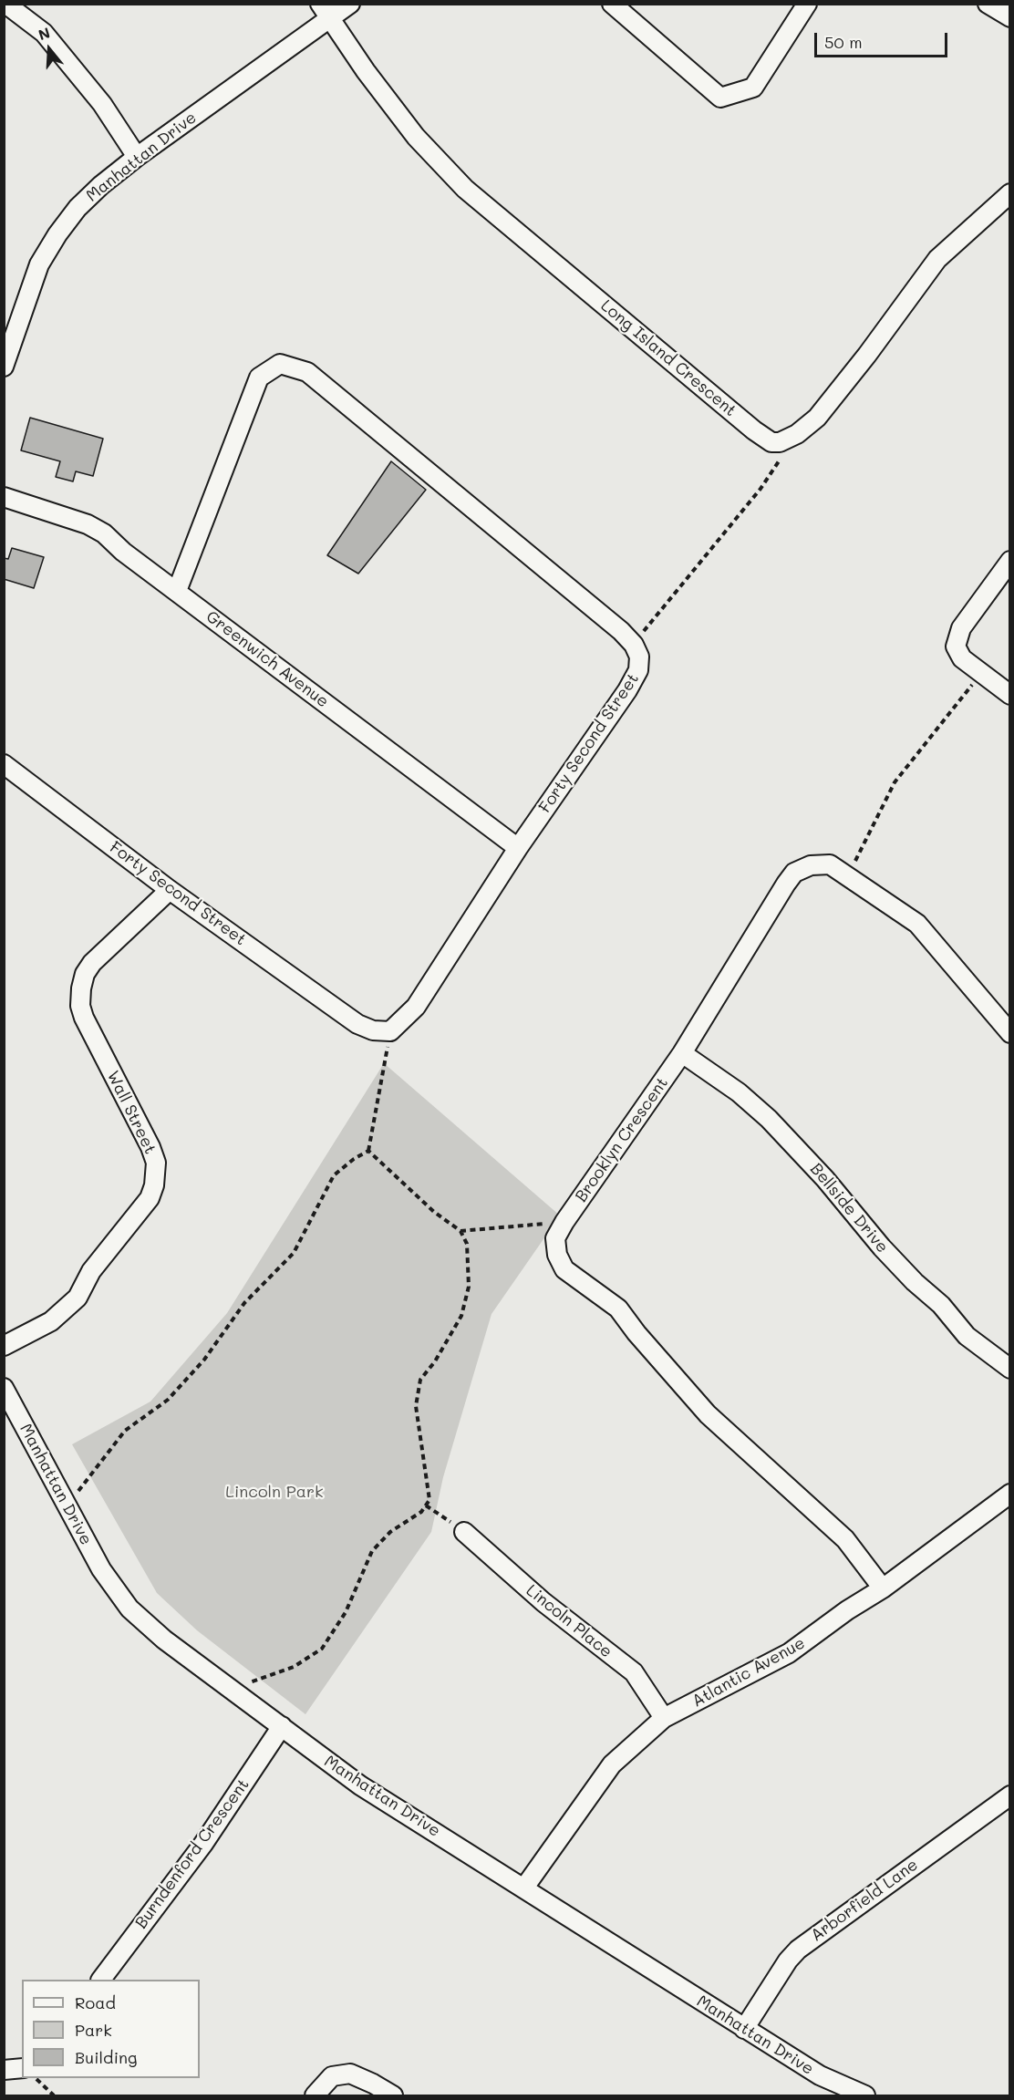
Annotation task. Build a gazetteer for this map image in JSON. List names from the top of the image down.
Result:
{
  "streets": {
    "street": [
      "Manhattan Drive",
      "Long Island Crescent",
      "Greenwich Avenue",
      "Forty Second Street",
      "Wall Street",
      "Brooklyn Crescent",
      "Bellside Drive",
      "Lincoln Place",
      "Atlantic Avenue",
      "Burndenford Crescent",
      "Arborfield Lane"
    ]
  },
  "crossings": [
    ["Manhattan Drive", "Long Island Crescent"],
    ["Manhattan Drive", "Atlantic Avenue"],
    ["Manhattan Drive", "Burndenford Crescent"],
    ["Manhattan Drive", "Arborfield Lane"],
    ["Greenwich Avenue", "Forty Second Street"],
    ["Forty Second Street", "Wall Street"],
    ["Brooklyn Crescent", "Bellside Drive"],
    ["Brooklyn Crescent", "Atlantic Avenue"],
    ["Lincoln Place", "Atlantic Avenue"]
  ],
  "parks": ["Lincoln Park"],
  "legend": ["Road", "Park", "Building"],
  "scale_bar": "50 m",
  "north": "top"
}
